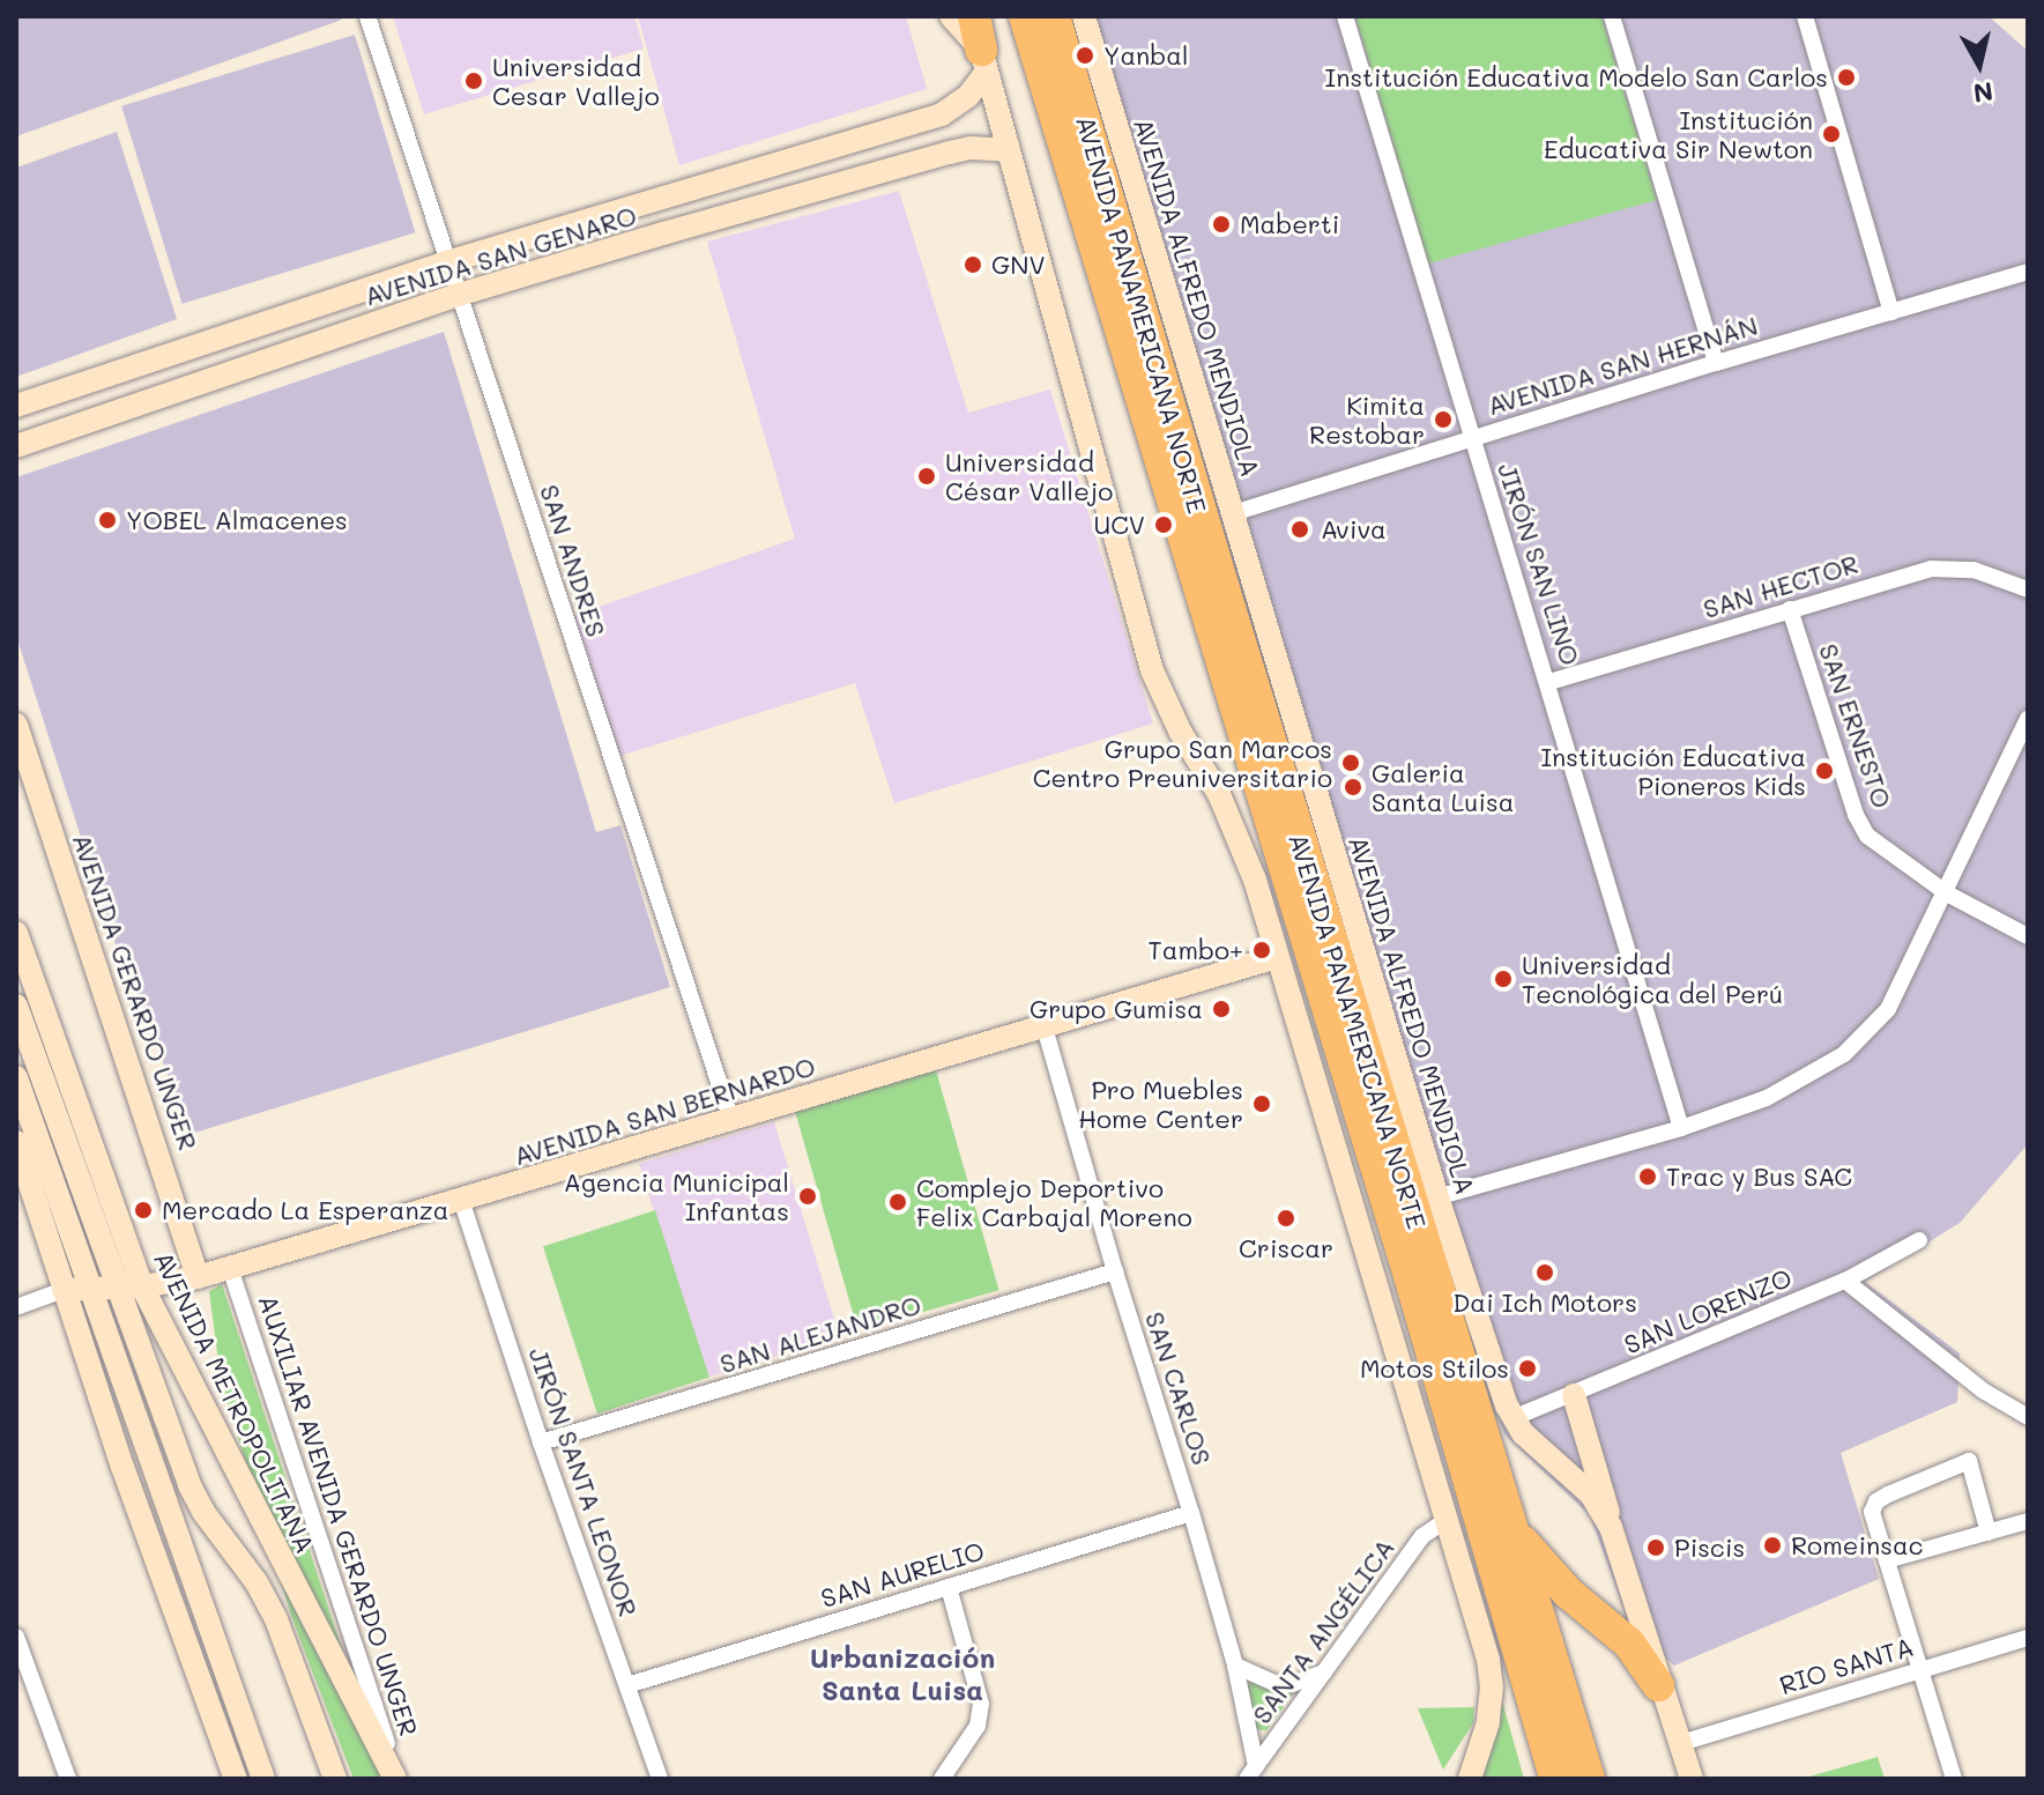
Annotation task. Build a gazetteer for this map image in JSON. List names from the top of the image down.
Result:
{
  "streets": {
    "highway": ["AVENIDA PANAMERICANA NORTE"],
    "main road": [
      "AVENIDA SAN GENARO",
      "AVENIDA ALFREDO MENDIOLA",
      "AVENIDA GERARDO UNGER",
      "AVENIDA SAN BERNARDO",
      "AVENIDA METROPOLITANA"
    ],
    "street": [
      "AVENIDA SAN HERNÁN",
      "SAN ANDRES",
      "JIRÓN SAN LINO",
      "SAN HECTOR",
      "SAN ERNESTO",
      "SAN LORENZO",
      "SAN ALEJANDRO",
      "SAN CARLOS",
      "JIRÓN SANTA LEONOR",
      "AUXILIAR AVENIDA GERARDO UNGER",
      "SAN AURELIO",
      "SANTA ANGÉLICA",
      "RIO SANTA"
    ]
  },
  "crossings": [
    ["AVENIDA SAN GENARO", "SAN ANDRES"],
    ["AVENIDA ALFREDO MENDIOLA", "AVENIDA PANAMERICANA NORTE"],
    ["AVENIDA ALFREDO MENDIOLA", "AVENIDA SAN HERNÁN"],
    ["AVENIDA ALFREDO MENDIOLA", "SAN LORENZO"],
    ["AVENIDA ALFREDO MENDIOLA", "RIO SANTA"],
    ["AVENIDA SAN HERNÁN", "JIRÓN SAN LINO"],
    ["SAN ANDRES", "AVENIDA SAN BERNARDO"],
    ["JIRÓN SAN LINO", "SAN HECTOR"],
    ["SAN HECTOR", "SAN ERNESTO"],
    ["AVENIDA GERARDO UNGER", "AVENIDA SAN BERNARDO"],
    ["AVENIDA SAN BERNARDO", "SAN CARLOS"],
    ["AVENIDA SAN BERNARDO", "AVENIDA METROPOLITANA"],
    ["AVENIDA SAN BERNARDO", "JIRÓN SANTA LEONOR"],
    ["AVENIDA SAN BERNARDO", "AUXILIAR AVENIDA GERARDO UNGER"],
    ["SAN ALEJANDRO", "SAN CARLOS"],
    ["SAN ALEJANDRO", "JIRÓN SANTA LEONOR"],
    ["SAN CARLOS", "SAN AURELIO"],
    ["SAN CARLOS", "SANTA ANGÉLICA"],
    ["AVENIDA METROPOLITANA", "AUXILIAR AVENIDA GERARDO UNGER"],
    ["JIRÓN SANTA LEONOR", "SAN AURELIO"]
  ],
  "districts": ["Urbanización Santa Luisa"],
  "places": [
    "Yanbal",
    "Institución Educativa Modelo San Carlos",
    "Universidad Cesar Vallejo",
    "Institución Educativa Sir Newton",
    "Maberti",
    "GNV",
    "Kimita Restobar",
    "Universidad César Vallejo",
    "YOBEL Almacenes",
    "UCV",
    "Aviva",
    "Grupo San Marcos Centro Preuniversitario",
    "Institución Educativa Pioneros Kids",
    "Galeria Santa Luisa",
    "Tambo+",
    "Universidad Tecnológica del Perú",
    "Grupo Gumisa",
    "Pro Muebles Home Center",
    "Trac y Bus SAC",
    "Agencia Municipal Infantas",
    "Complejo Deportivo Felix Carbajal Moreno",
    "Mercado La Esperanza",
    "Criscar",
    "Dai Ich Motors",
    "Motos Stilos",
    "Romeinsac",
    "Piscis"
  ],
  "north": "bottom"
}
